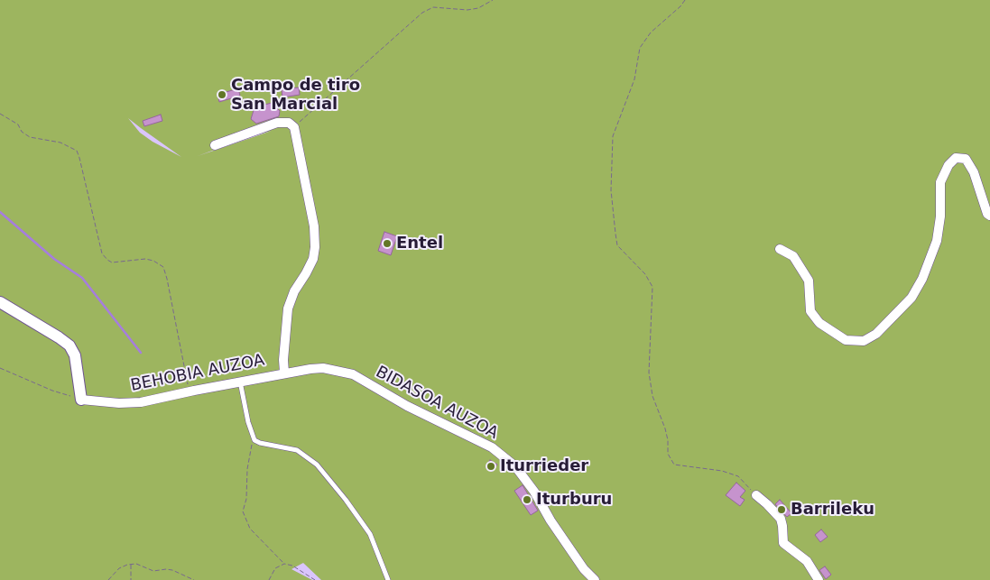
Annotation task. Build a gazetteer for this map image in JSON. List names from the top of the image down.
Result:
{
  "streets": {
    "street": ["BEHOBIA AUZOA", "BIDASOA AUZOA"]
  },
  "crossings": [
    ["BEHOBIA AUZOA", "BIDASOA AUZOA"]
  ],
  "places": [
    "Campo de tiro San Marcial",
    "Entel",
    "Iturrieder",
    "Iturburu",
    "Barrileku"
  ]
}
